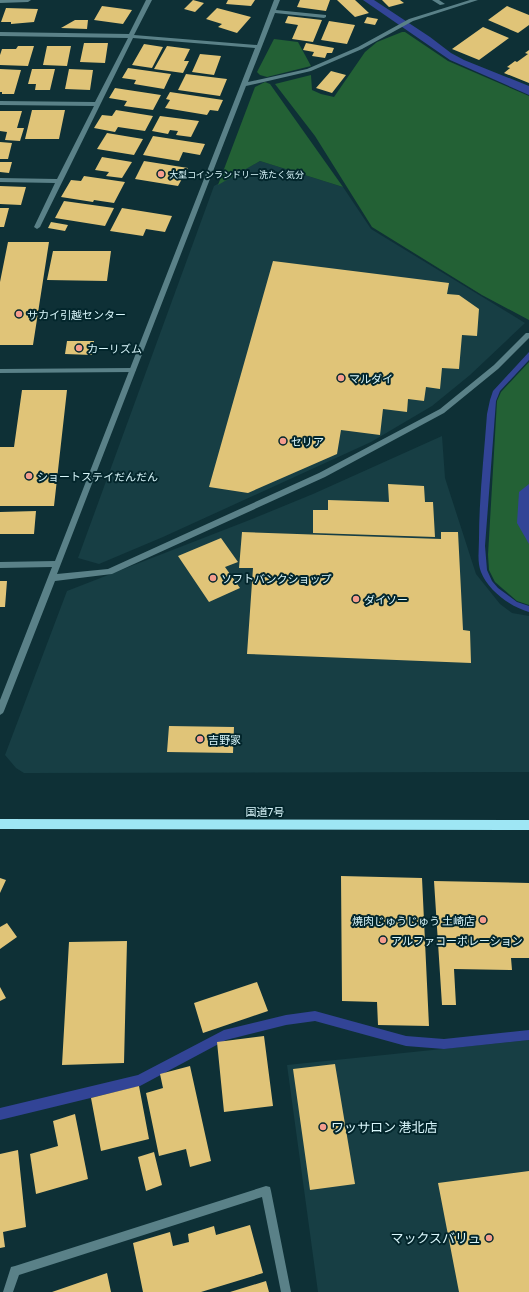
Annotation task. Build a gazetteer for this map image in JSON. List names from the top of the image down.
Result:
{
  "streets": {
    "highway": ["国道7号"]
  },
  "places": [
    "大型コインランドリー洗たく気分",
    "サカイ引越センター",
    "カーリズム",
    "マルダイ",
    "セリア",
    "ショートステイだんだん",
    "ソフトバンクショップ",
    "ダイソー",
    "吉野家",
    "焼肉じゅうじゅう 土崎店",
    "アルファコーポレーション",
    "ワッサロン 港北店",
    "マックスバリュ"
  ]
}
